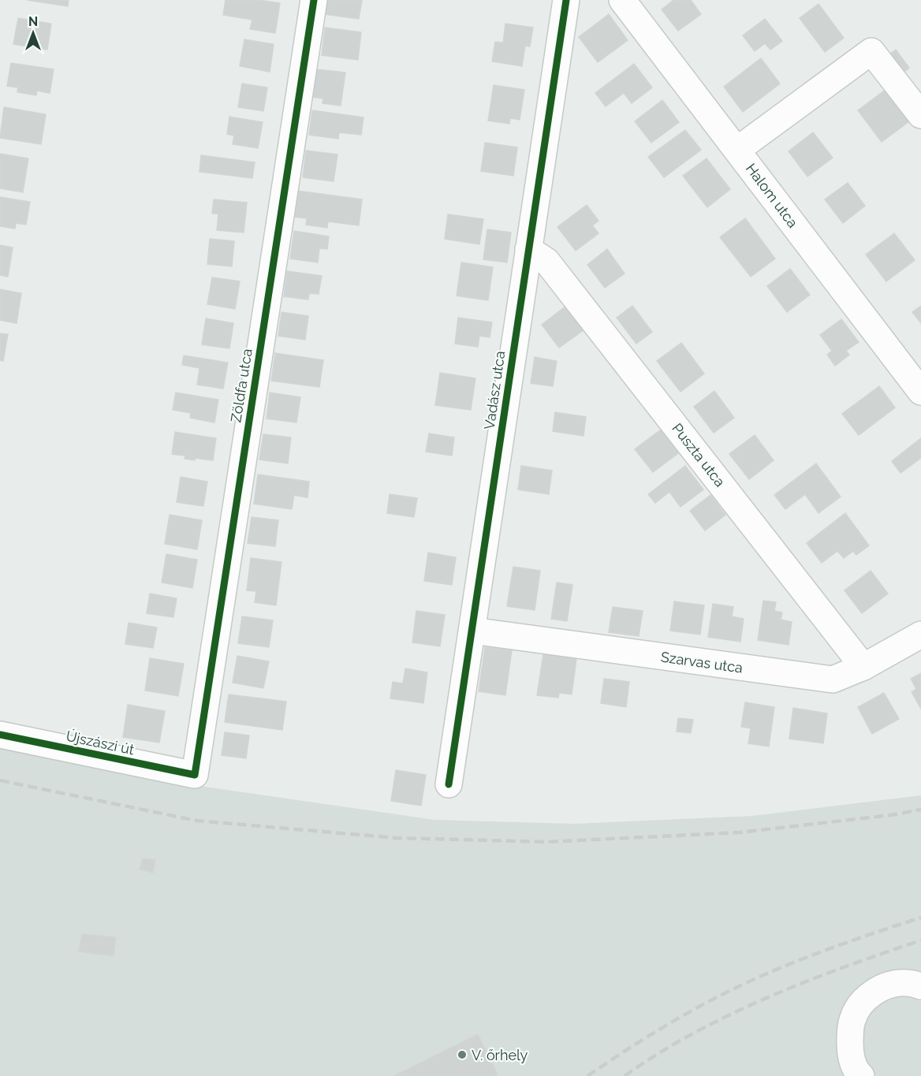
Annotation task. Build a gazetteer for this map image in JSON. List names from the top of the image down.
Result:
{
  "streets": {
    "street": [
      "Halom utca",
      "Zöldfa utca",
      "Vadász utca",
      "Puszta utca",
      "Szarvas utca",
      "Újszászi út"
    ]
  },
  "crossings": [
    ["Zöldfa utca", "Újszászi út"],
    ["Vadász utca", "Puszta utca"],
    ["Vadász utca", "Szarvas utca"],
    ["Puszta utca", "Szarvas utca"]
  ],
  "places": ["V. őrhely"],
  "north": "top"
}
